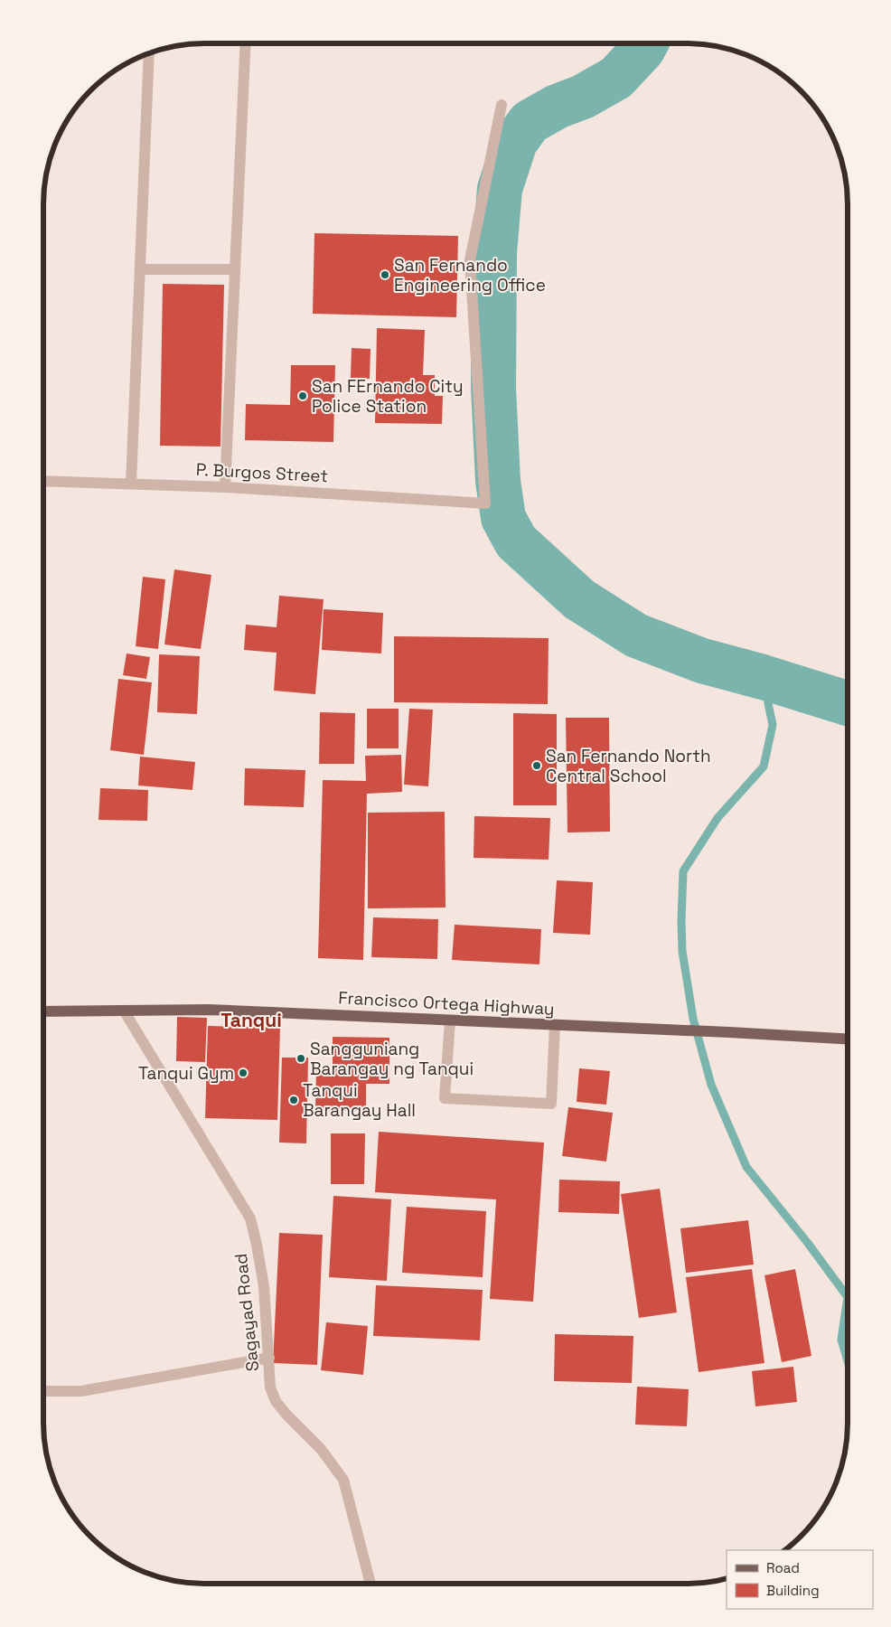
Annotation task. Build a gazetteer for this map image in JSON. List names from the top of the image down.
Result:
{
  "streets": {
    "main road": ["Francisco Ortega Highway"],
    "street": ["P. Burgos Street", "Sagayad Road"]
  },
  "crossings": [
    ["Francisco Ortega Highway", "Sagayad Road"]
  ],
  "districts": ["Tanqui"],
  "places": [
    "San Fernando Engineering Office",
    "San FErnando City Police Station",
    "San Fernando North Central School",
    "Sangguniang Barangay ng Tanqui",
    "Tanqui Gym",
    "Tanqui Barangay Hall"
  ],
  "legend": ["Road", "Building"]
}
